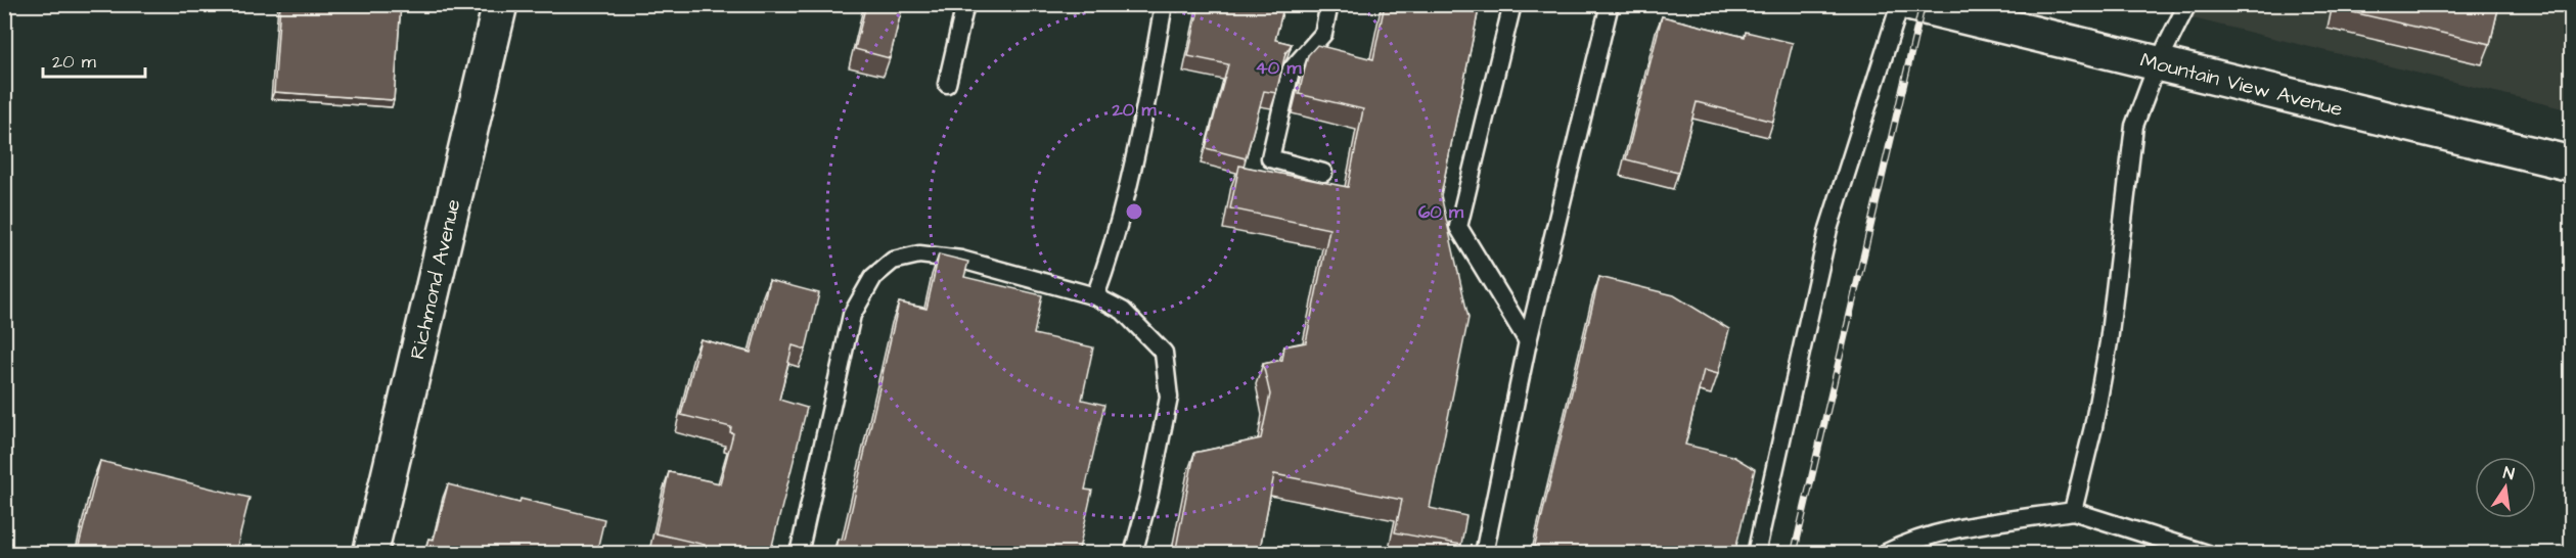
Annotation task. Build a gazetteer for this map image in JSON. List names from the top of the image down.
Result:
{
  "streets": {
    "street": ["Mountain View Avenue", "Richmond Avenue"]
  },
  "scale_bar": "20 m",
  "north": "top",
  "rings": ["40 m", "20 m", "60 m"]
}
